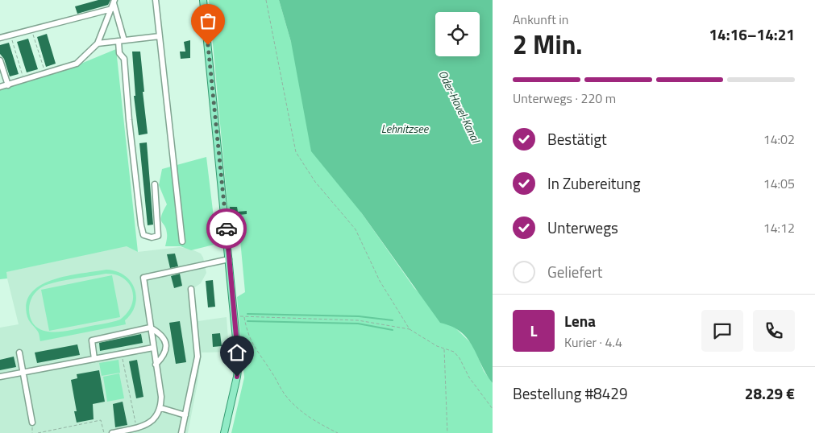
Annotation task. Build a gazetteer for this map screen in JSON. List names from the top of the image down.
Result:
{
  "water": ["Oder-Havel-Kanal", "Lehnitzsee"],
  "page": {
    "heading": ["2 Min.", "Ankunft in", "14:16–14:21"],
    "panel": [
      "Lena",
      "Kurier · 4.4",
      "Bestellung #8429",
      "28.29 €"
    ],
    "bar": "Unterwegs · 220 m",
    "list": [
      ["Bestätigt", "14:02"],
      ["In Zubereitung", "14:05"],
      ["Unterwegs", "14:12"],
      "Geliefert"
    ],
    "round": "L"
  }
}
